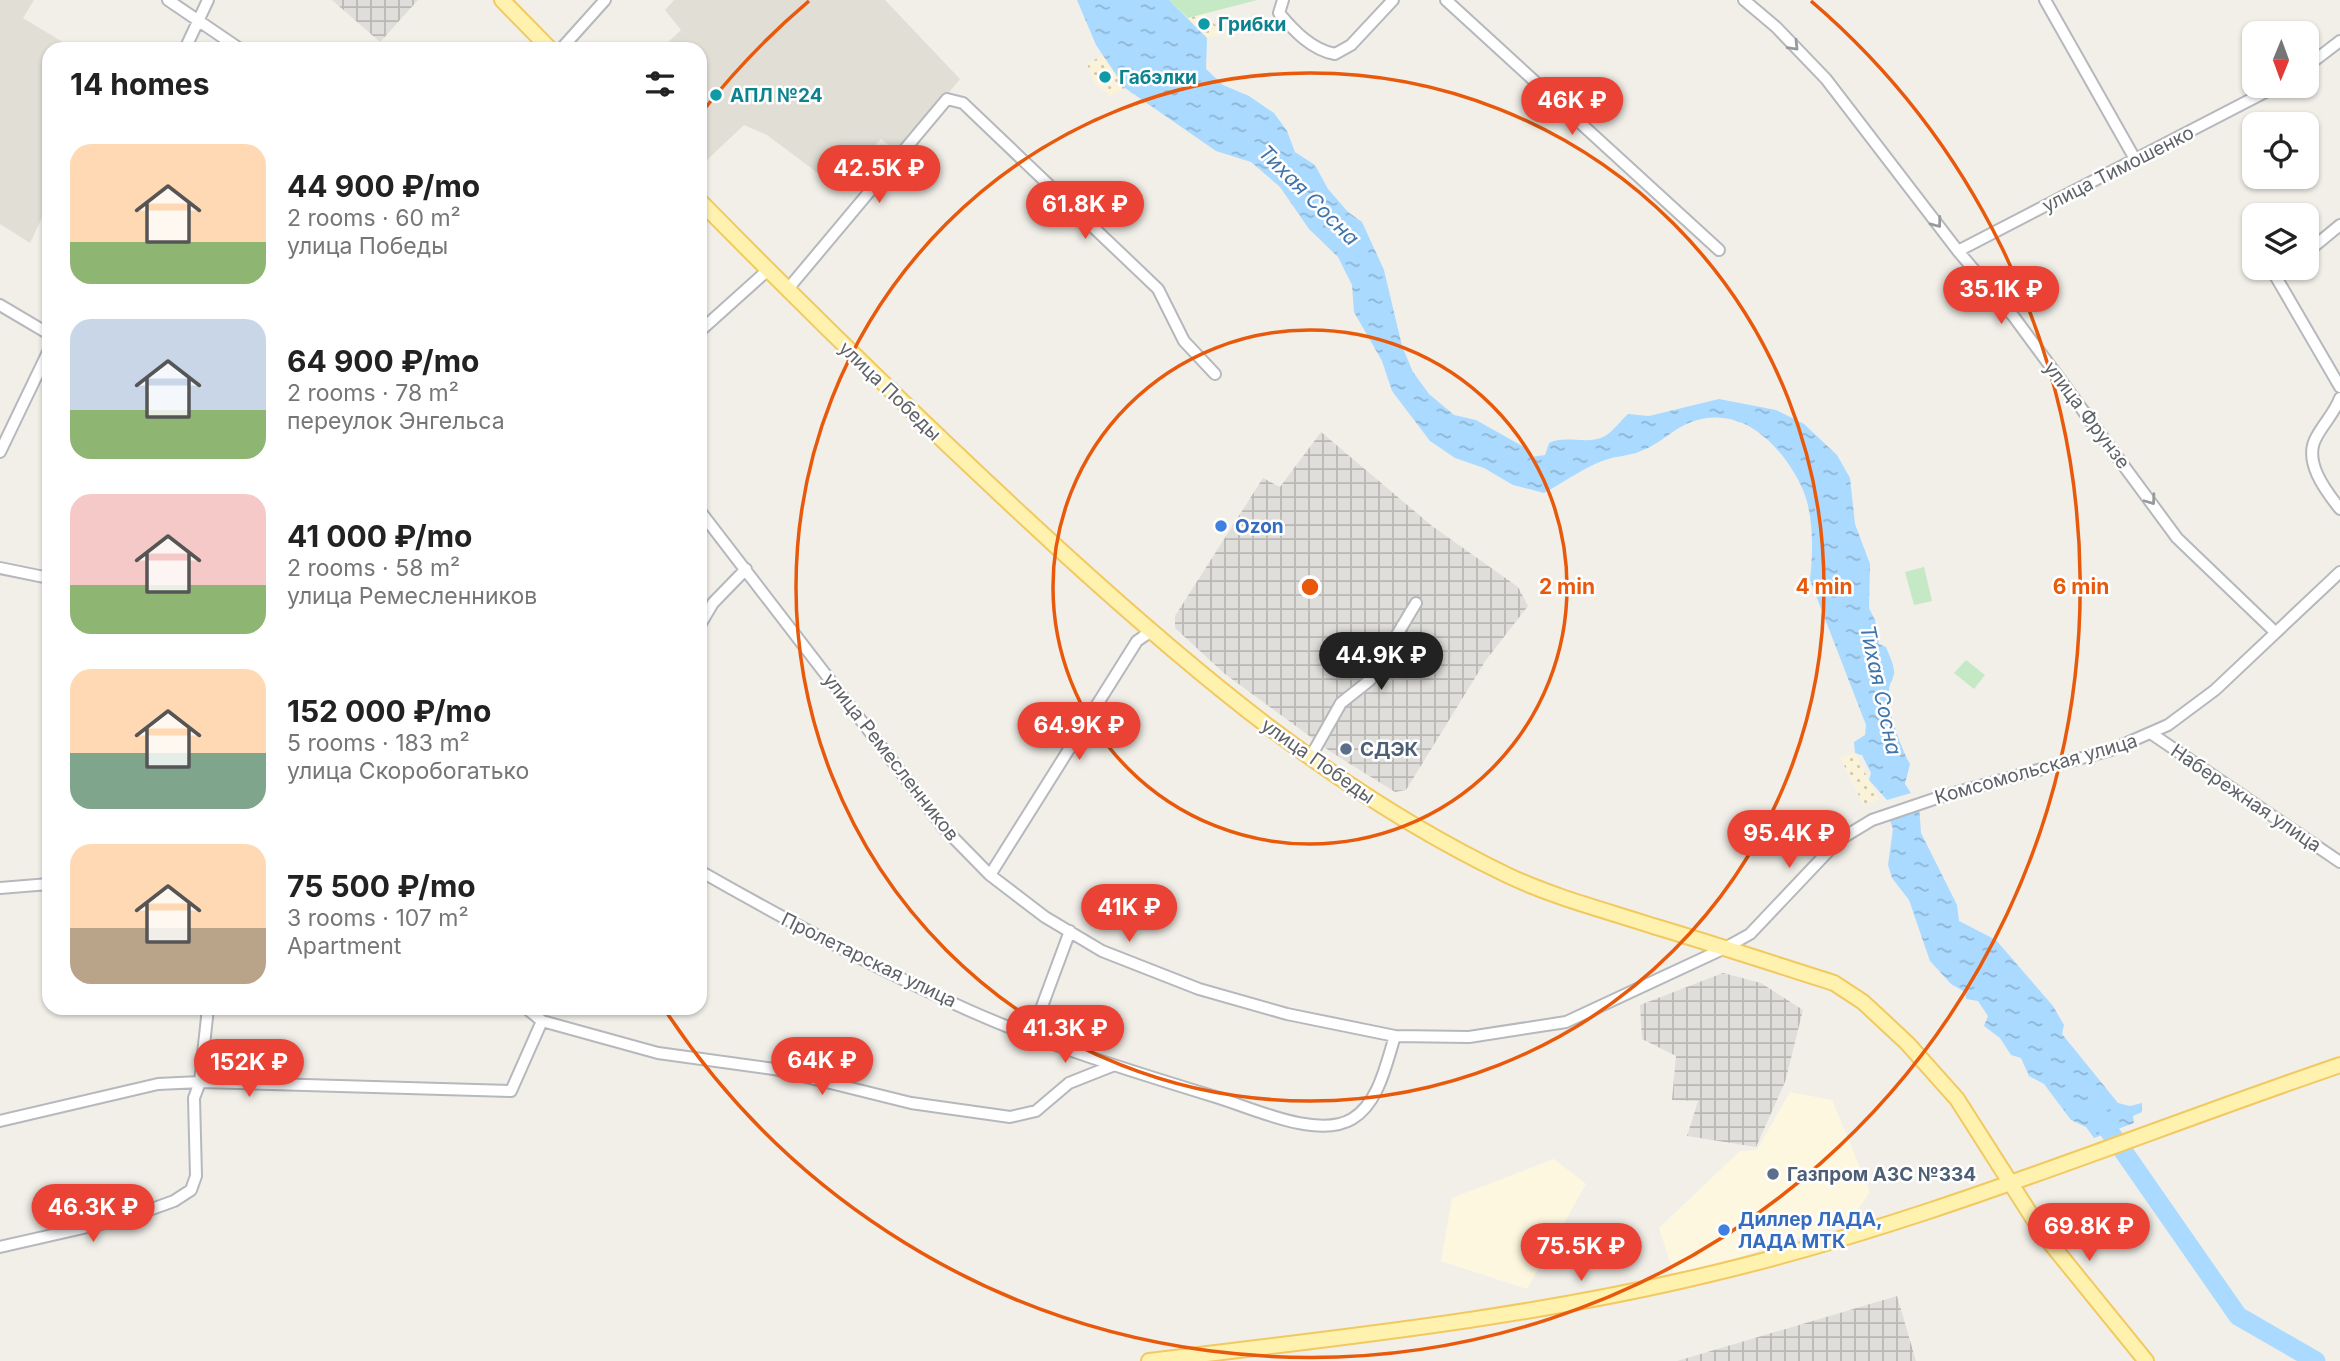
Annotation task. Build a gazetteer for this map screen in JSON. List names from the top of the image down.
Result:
{
  "streets": {
    "main road": ["улица Победы"],
    "street": [
      "улица Тимошенко",
      "улица Фрунзе",
      "улица Ремесленников",
      "Комсомольская улица",
      "Набережная улица",
      "Пролетарская улица"
    ]
  },
  "crossings": [
    ["улица Тимошенко", "улица Фрунзе"],
    ["улица Победы", "улица Ремесленников"],
    ["улица Победы", "Комсомольская улица"],
    ["улица Фрунзе", "Комсомольская улица"],
    ["улица Ремесленников", "Комсомольская улица"],
    ["улица Ремесленников", "Пролетарская улица"],
    ["Комсомольская улица", "Набережная улица"]
  ],
  "one_way": ["улица Фрунзе"],
  "water": ["Тихая Сосна"],
  "places": [
    "Грибки",
    "Габэлки",
    "АПЛ №24",
    "Ozon",
    "СДЭК",
    "Газпром АЗС №334",
    "Диллер ЛАДА, ЛАДА МТК"
  ],
  "north": "bottom",
  "page": {
    "heading": "14 homes",
    "price": [
      "46K ₽",
      "42.5K ₽",
      "61.8K ₽",
      "35.1K ₽",
      "44.9K ₽",
      "64.9K ₽",
      "95.4K ₽",
      "41K ₽",
      "41.3K ₽",
      "64K ₽",
      "152K ₽",
      "46.3K ₽",
      "69.8K ₽",
      "75.5K ₽"
    ],
    "list": [
      {
        "name": "44 900 ₽/mo",
        "note": "2 rooms · 60 m² · улица Победы"
      },
      {
        "name": "64 900 ₽/mo",
        "note": "2 rooms · 78 m² · переулок Энгельса"
      },
      {
        "name": "41 000 ₽/mo",
        "note": "2 rooms · 58 m² · улица Ремесленников"
      },
      {
        "name": "152 000 ₽/mo",
        "note": "5 rooms · 183 m² · улица Скоробогатько"
      },
      {
        "name": "75 500 ₽/mo",
        "note": "3 rooms · 107 m² · Apartment"
      }
    ]
  },
  "rings": ["2 min", "4 min", "6 min"]
}
